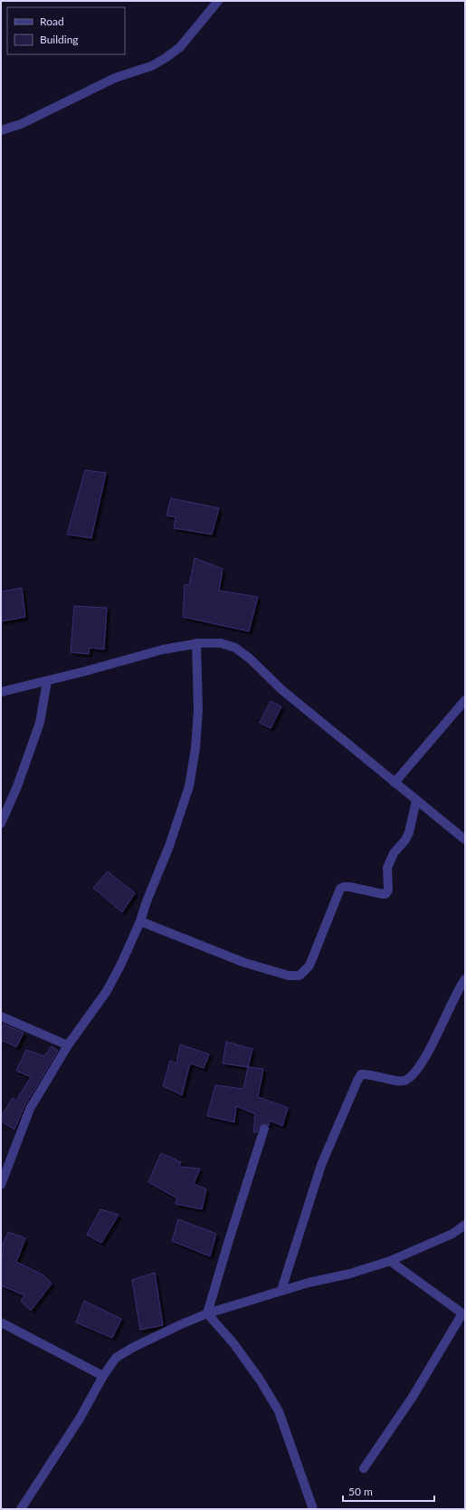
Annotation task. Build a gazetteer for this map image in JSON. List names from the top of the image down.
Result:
{
  "legend": ["Road", "Building"],
  "scale_bar": "50 m"
}
